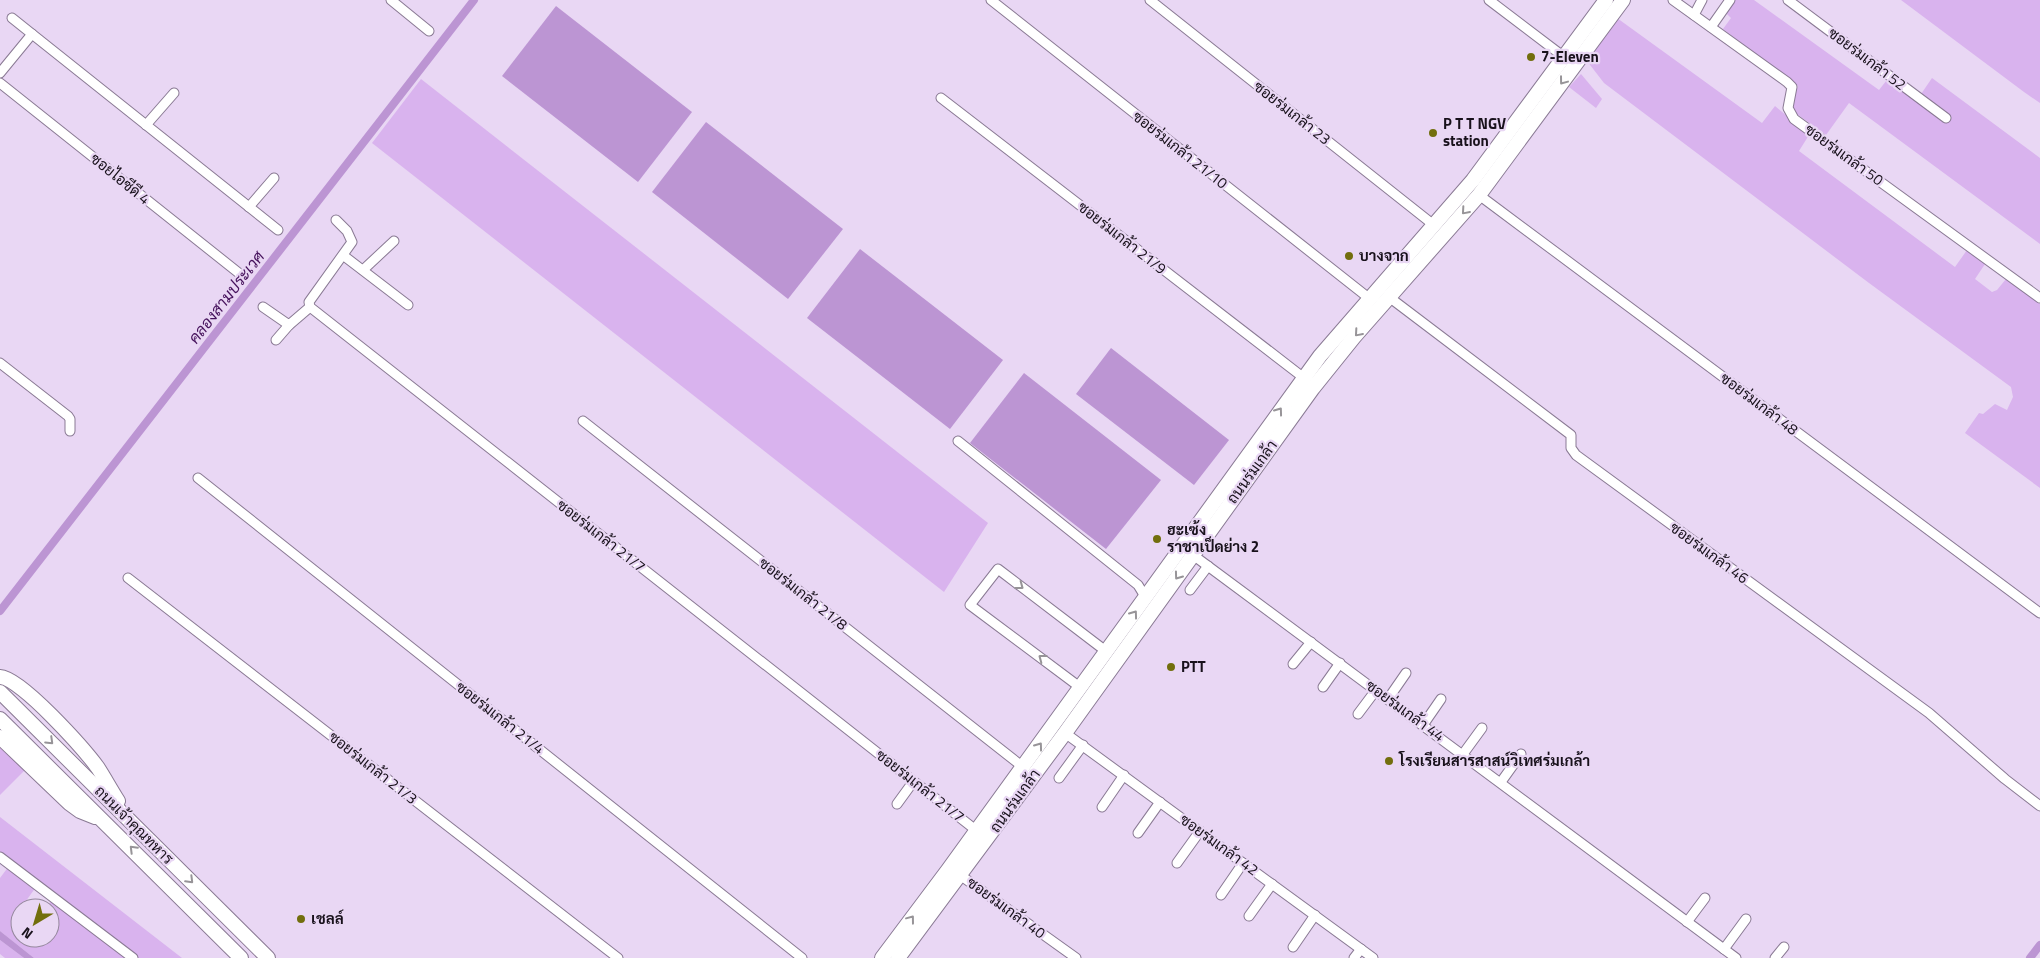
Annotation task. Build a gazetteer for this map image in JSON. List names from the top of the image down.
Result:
{
  "streets": {
    "main road": ["ถนนร่มเกล้า", "ถนนเจ้าคุณทหาร"],
    "street": [
      "ซอยร่มเกล้า 52",
      "ซอยร่มเกล้า 23",
      "ซอยร่มเกล้า 21/10",
      "ซอยร่มเกล้า 50",
      "ซอยไอซีดี 4",
      "ซอยร่มเกล้า 21/9",
      "ซอยร่มเกล้า 48",
      "ซอยร่มเกล้า 21/7",
      "ซอยร่มเกล้า 46",
      "ซอยร่มเกล้า 21/8",
      "ซอยร่มเกล้า 44",
      "ซอยร่มเกล้า 21/4",
      "ซอยร่มเกล้า 21/3",
      "ซอยร่มเกล้า 42",
      "ซอยร่มเกล้า 40"
    ]
  },
  "crossings": [
    ["ซอยร่มเกล้า 23", "ถนนร่มเกล้า"],
    ["ซอยร่มเกล้า 21/10", "ถนนร่มเกล้า"],
    ["ซอยร่มเกล้า 21/9", "ถนนร่มเกล้า"],
    ["ซอยร่มเกล้า 48", "ถนนร่มเกล้า"],
    ["ถนนร่มเกล้า", "ซอยร่มเกล้า 21/7"],
    ["ถนนร่มเกล้า", "ซอยร่มเกล้า 46"],
    ["ถนนร่มเกล้า", "ซอยร่มเกล้า 21/8"],
    ["ถนนร่มเกล้า", "ซอยร่มเกล้า 44"],
    ["ถนนร่มเกล้า", "ซอยร่มเกล้า 42"],
    ["ถนนร่มเกล้า", "ซอยร่มเกล้า 40"]
  ],
  "water": ["คลองสามประเวศ"],
  "places": [
    "7-Eleven",
    "P T T NGV station",
    "บางจาก",
    "ฮะเซ้ง ราชาเป็ดย่าง 2",
    "PTT",
    "โรงเรียนสารสาสน์วิเทศร่มเกล้า",
    "เชลล์"
  ],
  "north": "bottom left"
}
